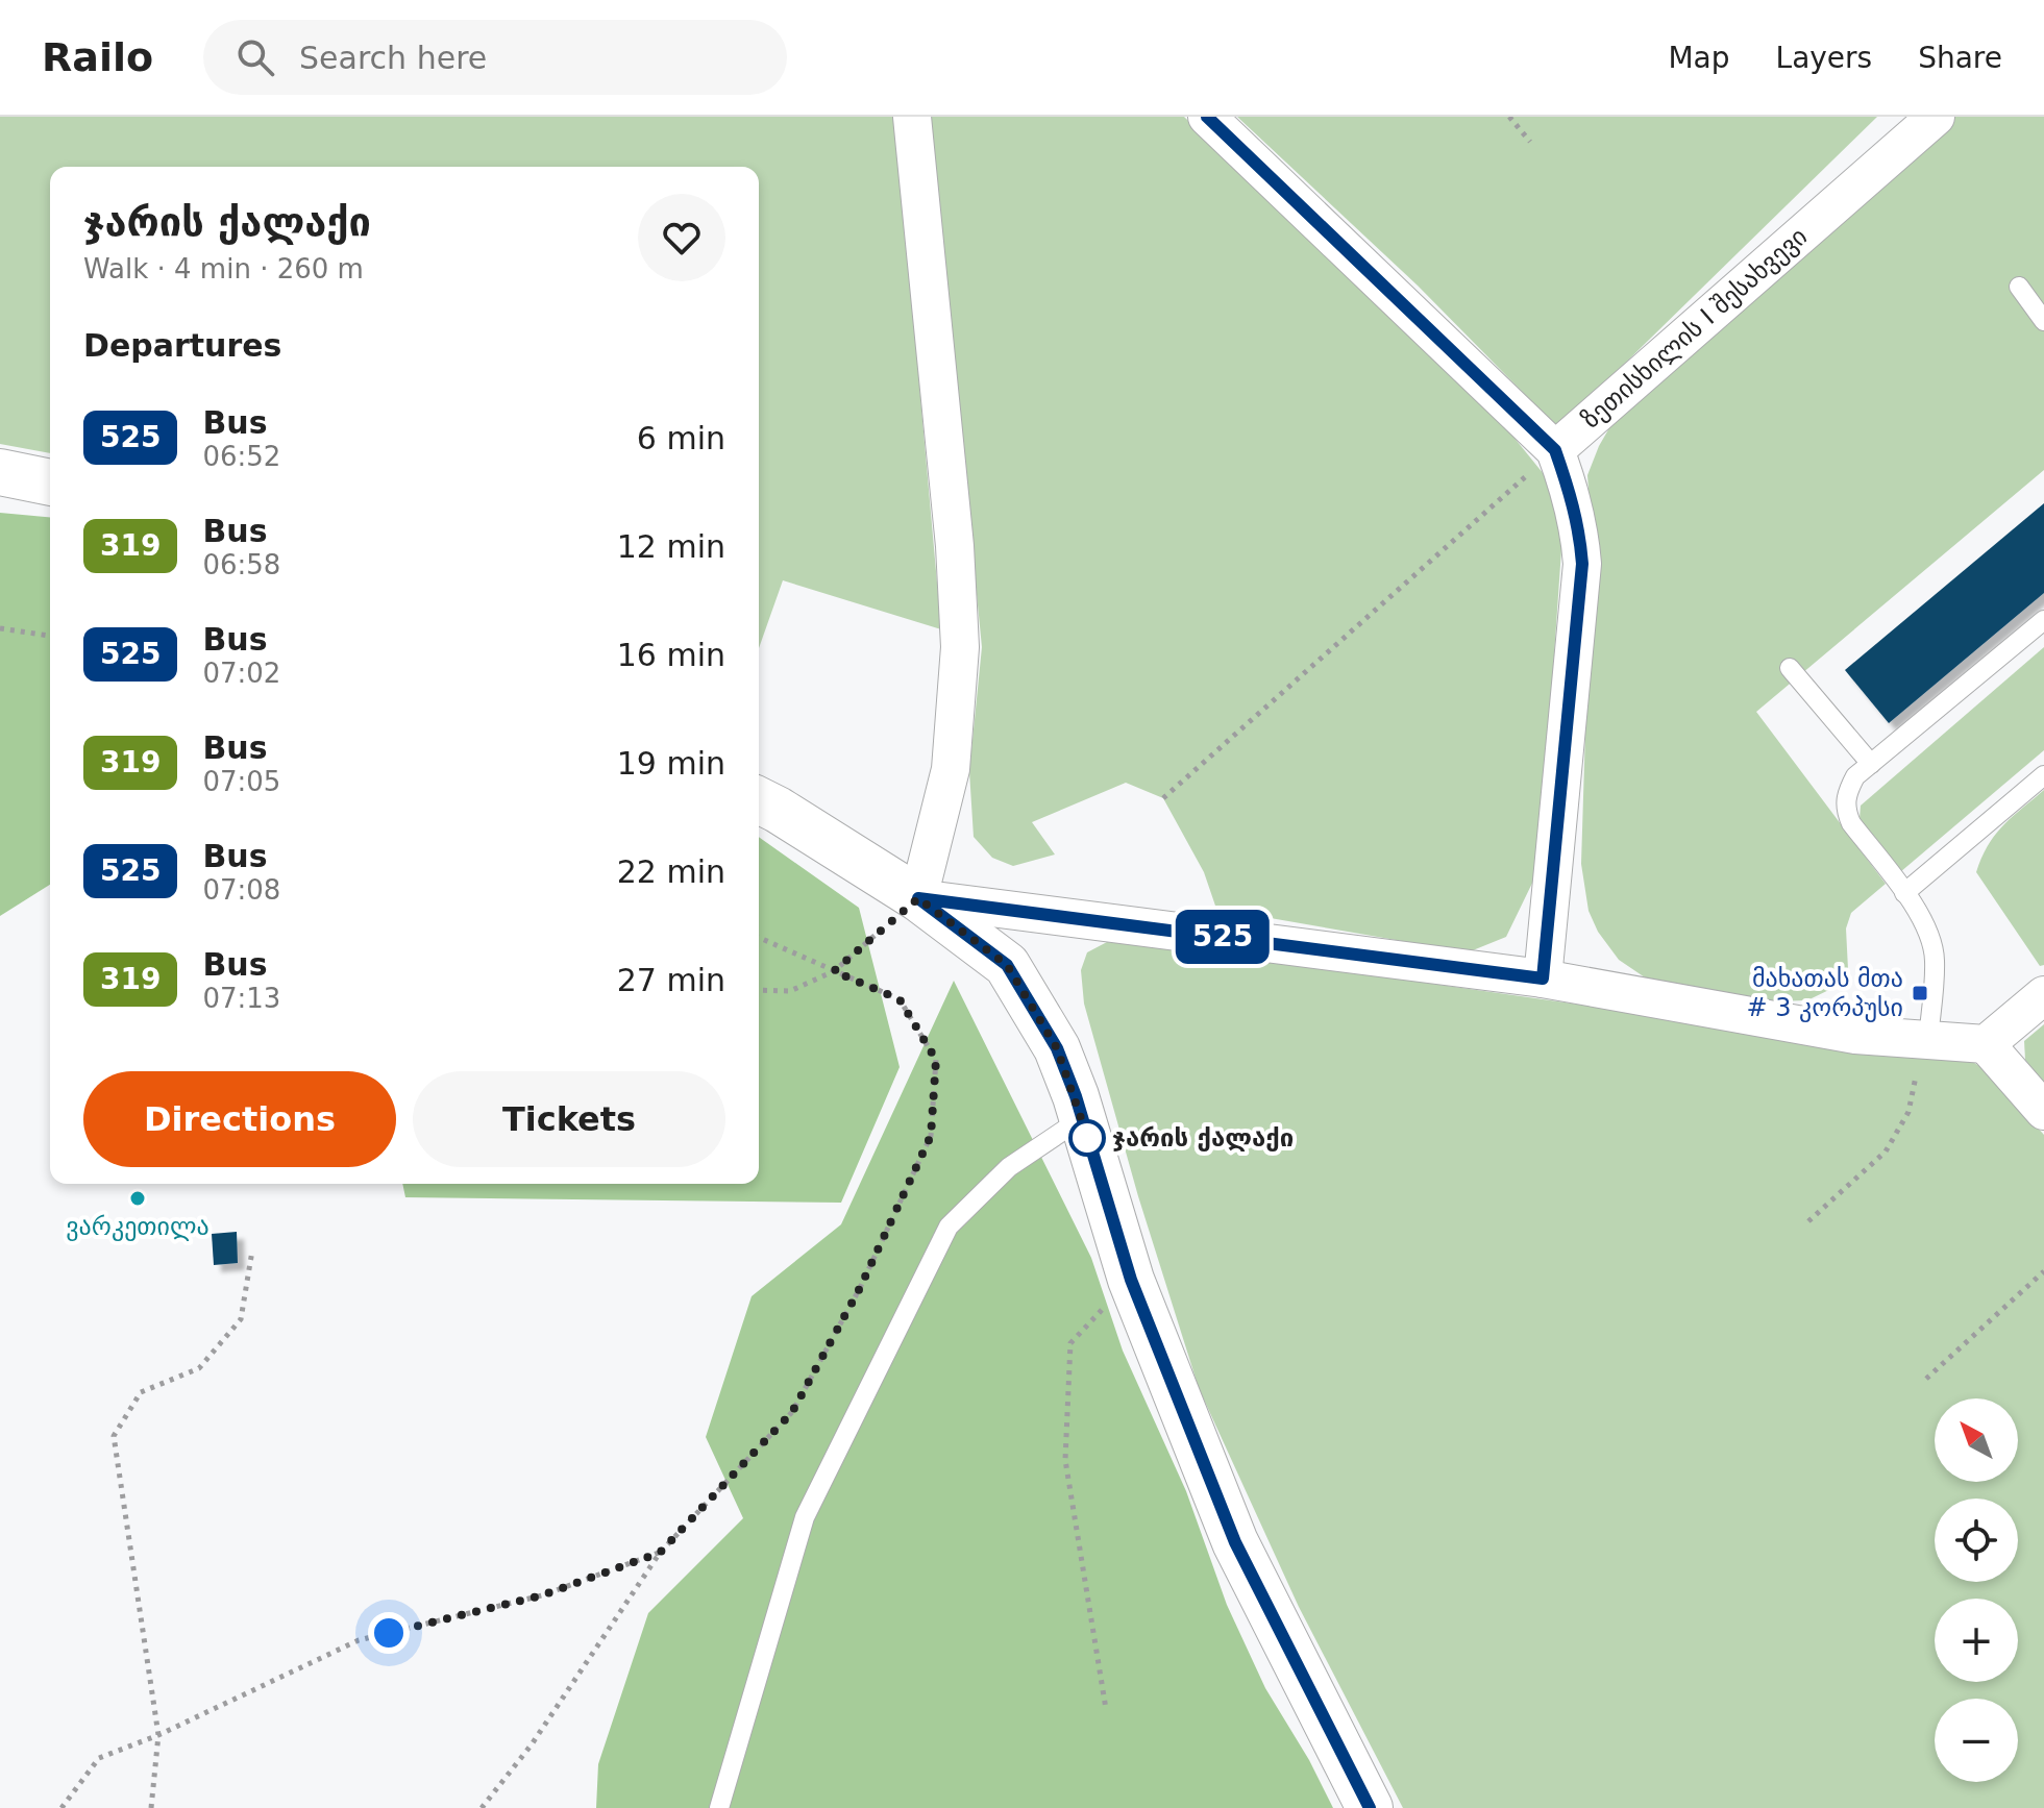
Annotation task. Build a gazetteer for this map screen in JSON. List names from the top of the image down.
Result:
{
  "streets": {
    "street": ["ზეთისხილის I შესახვევი"]
  },
  "places": {
    "transit": ["მახათას მთა # 3 კორპუსი"],
    "other": ["ჯარის ქალაქი", "ვარკეთილა"]
  },
  "lines": ["bus line 525"],
  "north": "top left",
  "page": {
    "header": "Railo",
    "search": "Search here",
    "nav": ["Map", "Layers", "Share"],
    "on_map": "525",
    "heading": [
      ["ჯარის ქალაქი", "Walk · 4 min · 260 m"],
      "Departures"
    ],
    "list": [
      {
        "mark": "525",
        "name": "Bus",
        "note": "06:52",
        "value": "6 min"
      },
      {
        "mark": "319",
        "name": "Bus",
        "note": "06:58",
        "value": "12 min"
      },
      {
        "mark": "525",
        "name": "Bus",
        "note": "07:02",
        "value": "16 min"
      },
      {
        "mark": "319",
        "name": "Bus",
        "note": "07:05",
        "value": "19 min"
      },
      {
        "mark": "525",
        "name": "Bus",
        "note": "07:08",
        "value": "22 min"
      },
      {
        "mark": "319",
        "name": "Bus",
        "note": "07:13",
        "value": "27 min"
      }
    ],
    "buttons": ["Directions", "Tickets"],
    "map_buttons": ["+", "−"]
  }
}
